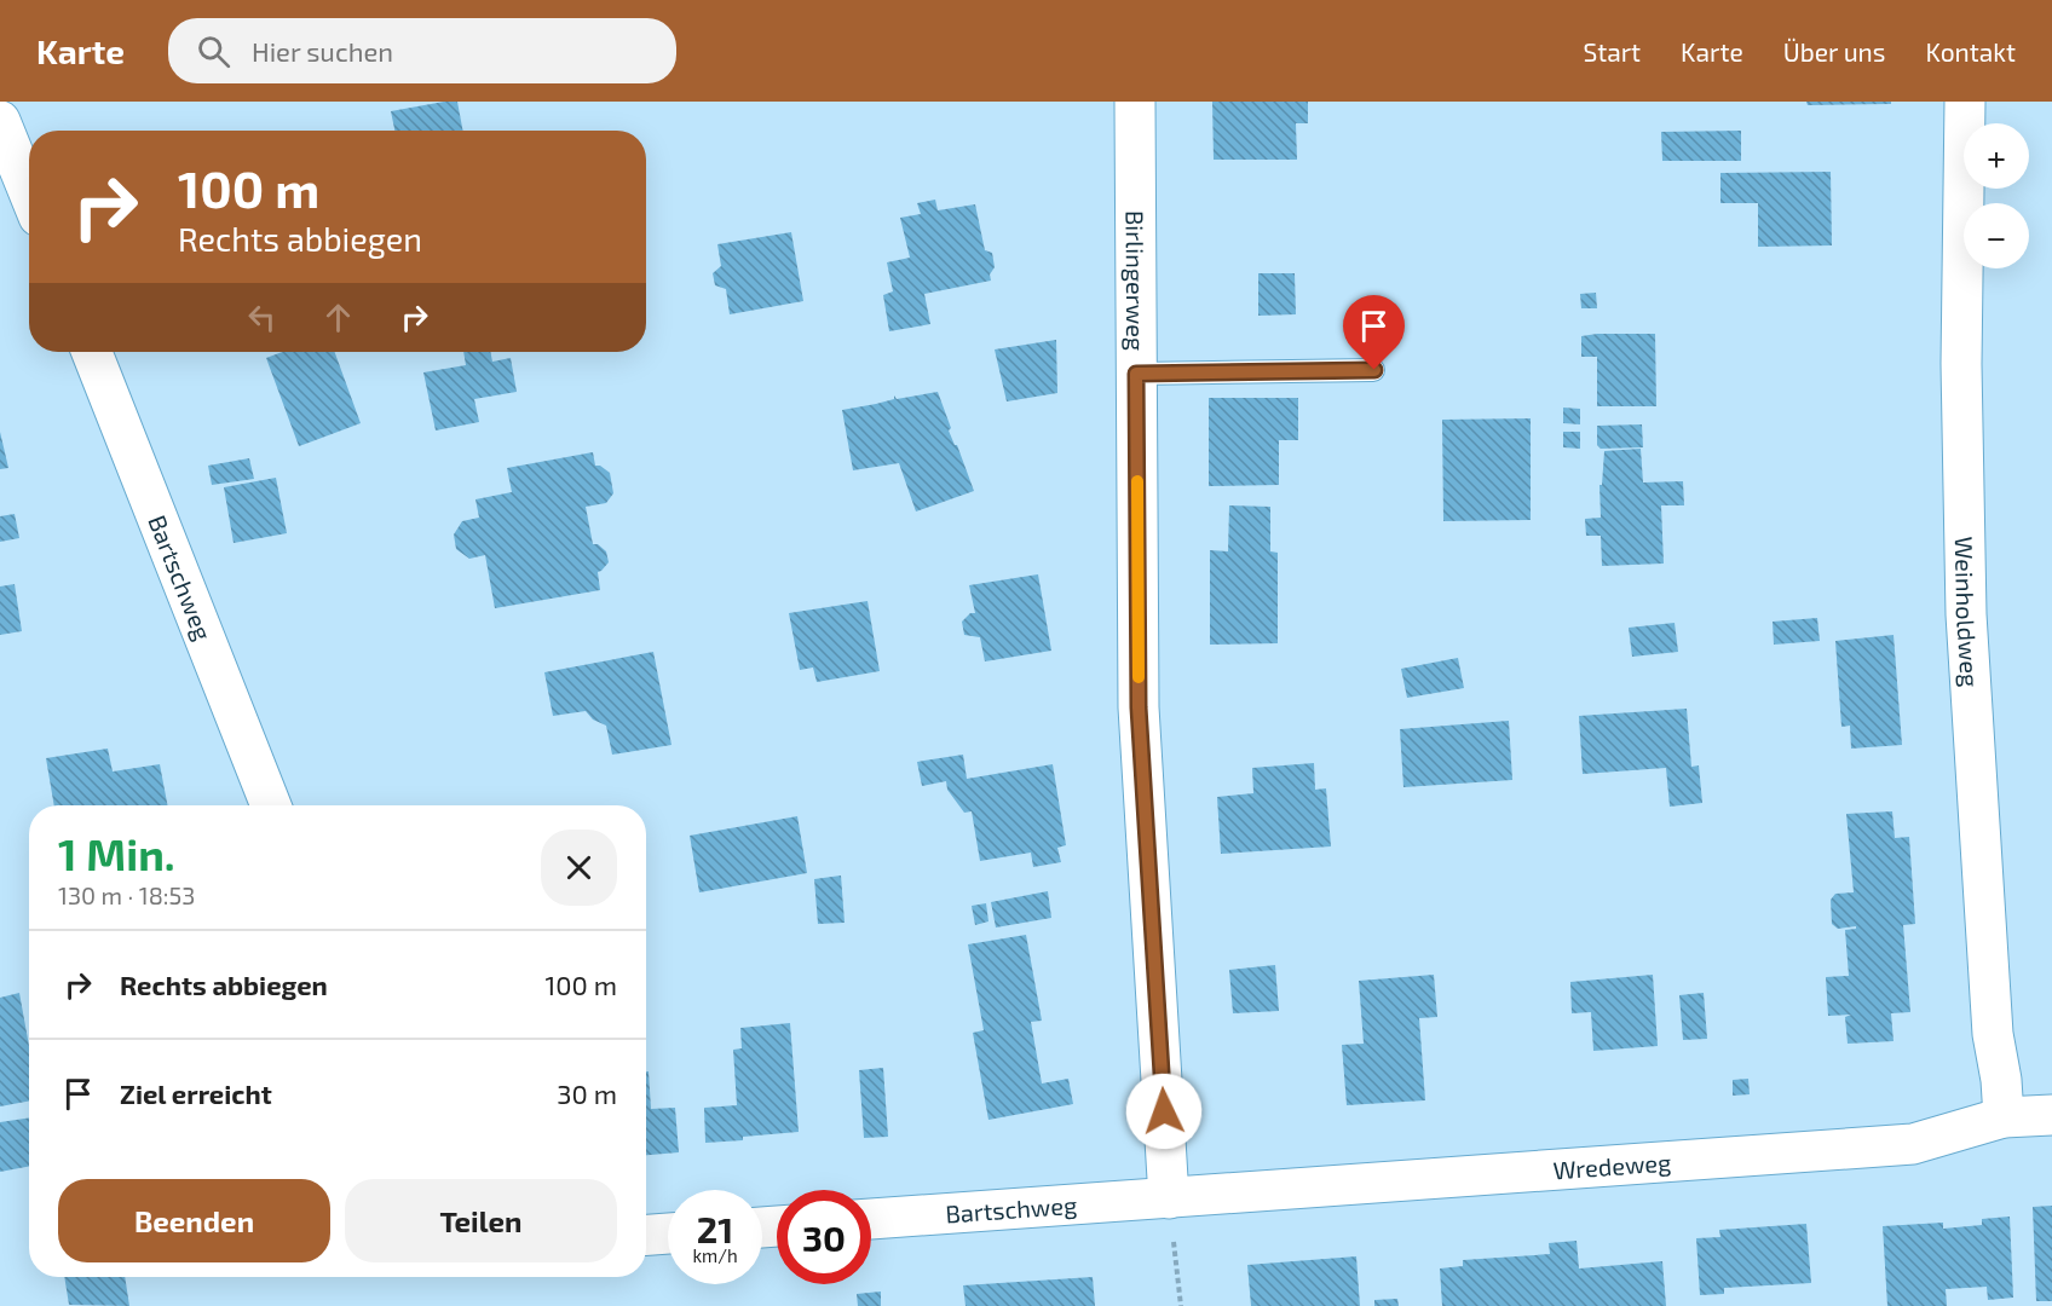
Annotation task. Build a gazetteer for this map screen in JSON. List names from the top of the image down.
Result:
{
  "streets": {
    "street": [
      "Birlingerweg",
      "Bartschweg",
      "Weinholdweg",
      "Wredeweg"
    ]
  },
  "crossings": [
    ["Birlingerweg", "Bartschweg"],
    ["Birlingerweg", "Wredeweg"],
    ["Bartschweg", "Wredeweg"],
    ["Weinholdweg", "Wredeweg"]
  ],
  "page": {
    "header": "Karte",
    "search": "Hier suchen",
    "nav": [
      "Start",
      "Karte",
      "Über uns",
      "Kontakt"
    ],
    "map_buttons": ["+", "−"],
    "turn": ["100 m", "Rechts abbiegen"],
    "heading": ["1 Min.", "130 m · 18:53"],
    "list": [
      {
        "name": "Rechts abbiegen",
        "value": "100 m"
      },
      {
        "name": "Ziel erreicht",
        "value": "30 m"
      }
    ],
    "buttons": ["Beenden", "Teilen"],
    "speed": "21 km/h",
    "limit": "30"
  }
}
